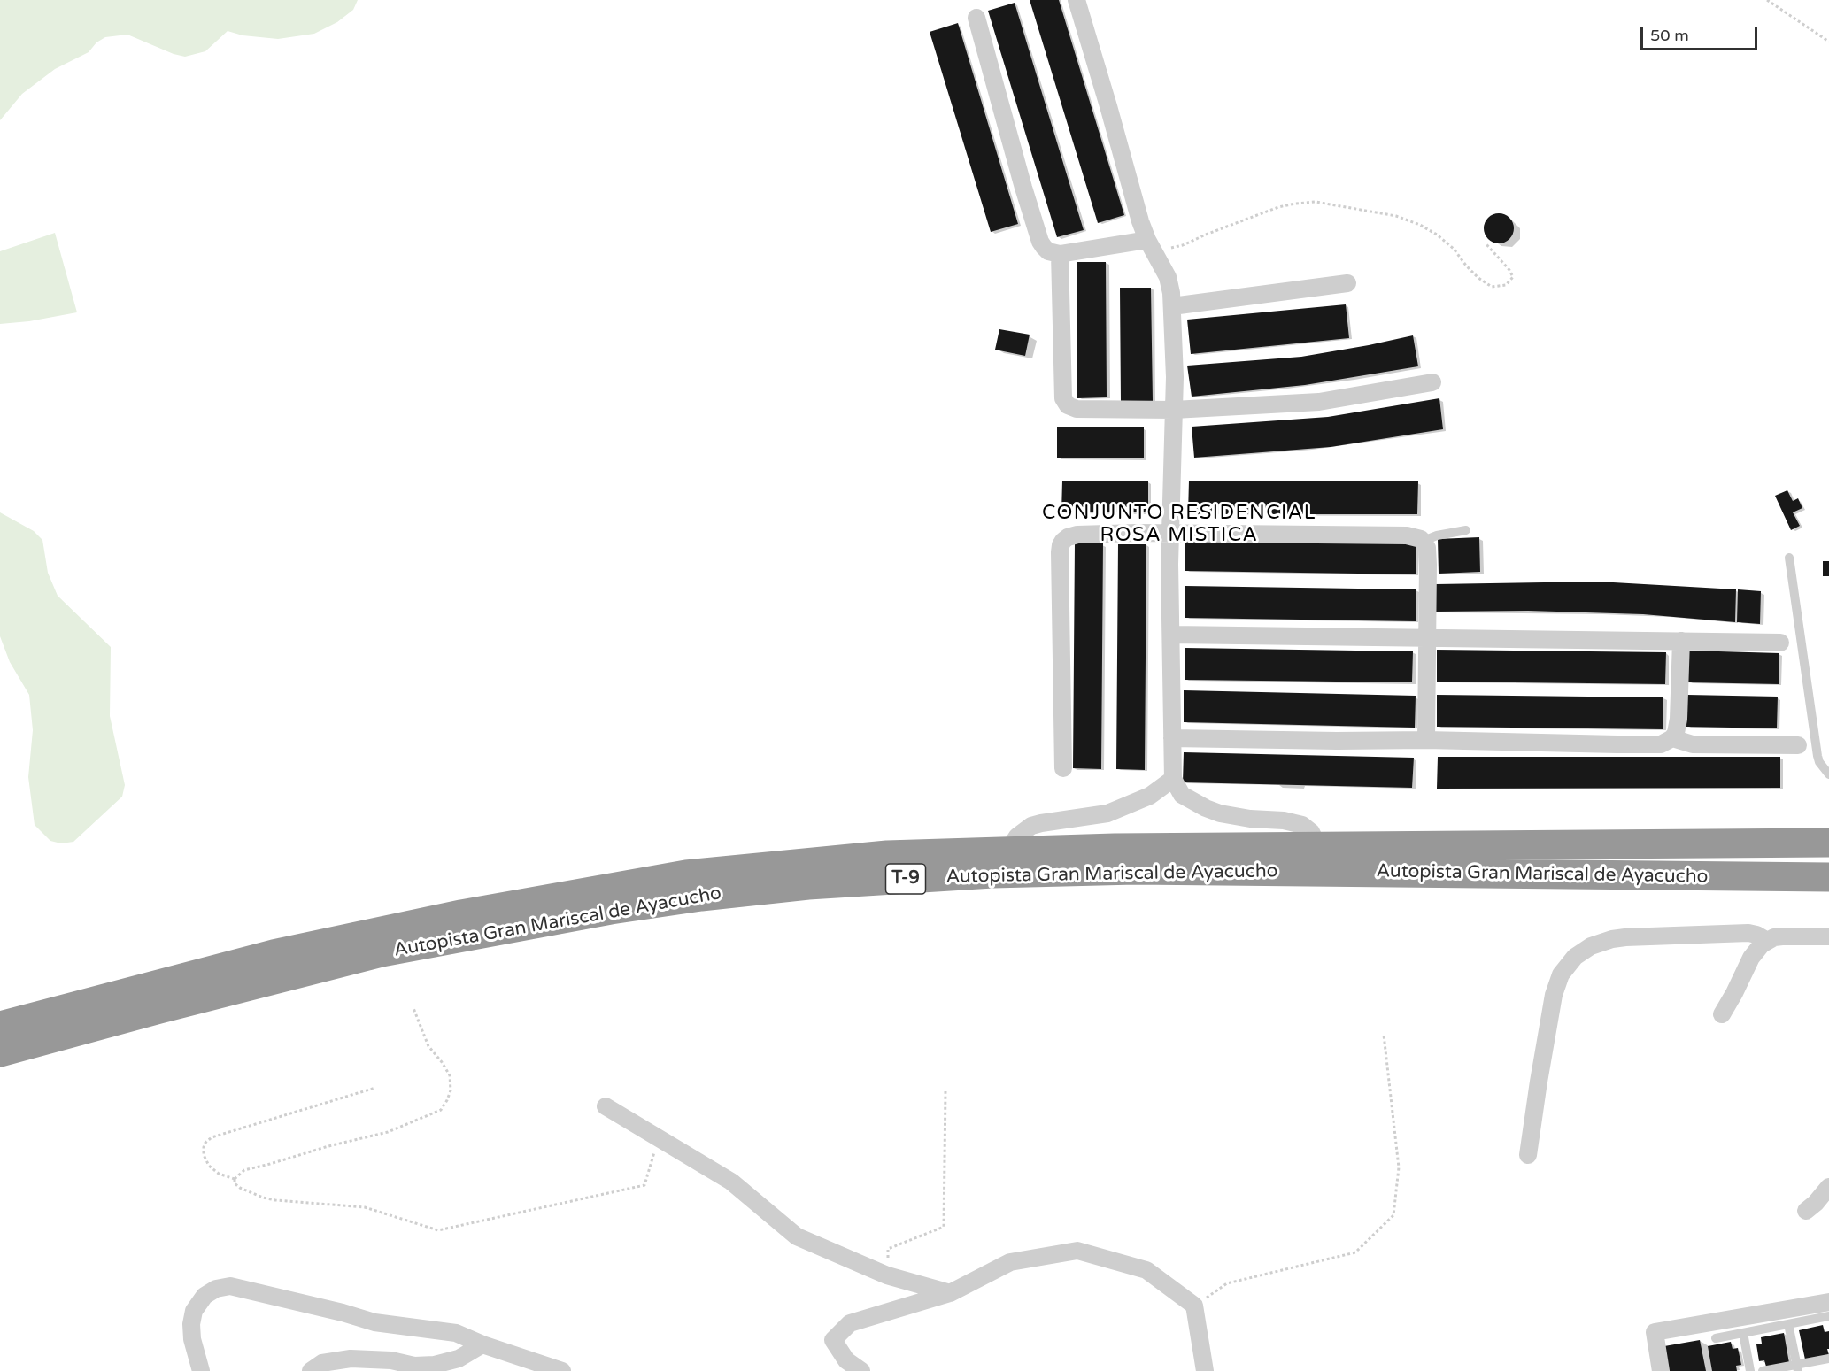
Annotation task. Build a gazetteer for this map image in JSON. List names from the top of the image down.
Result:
{
  "streets": {
    "highway": ["Autopista Gran Mariscal de Ayacucho", "T-9"]
  },
  "districts": ["CONJUNTO RESIDENCIAL ROSA MISTICA"],
  "scale_bar": "50 m"
}
